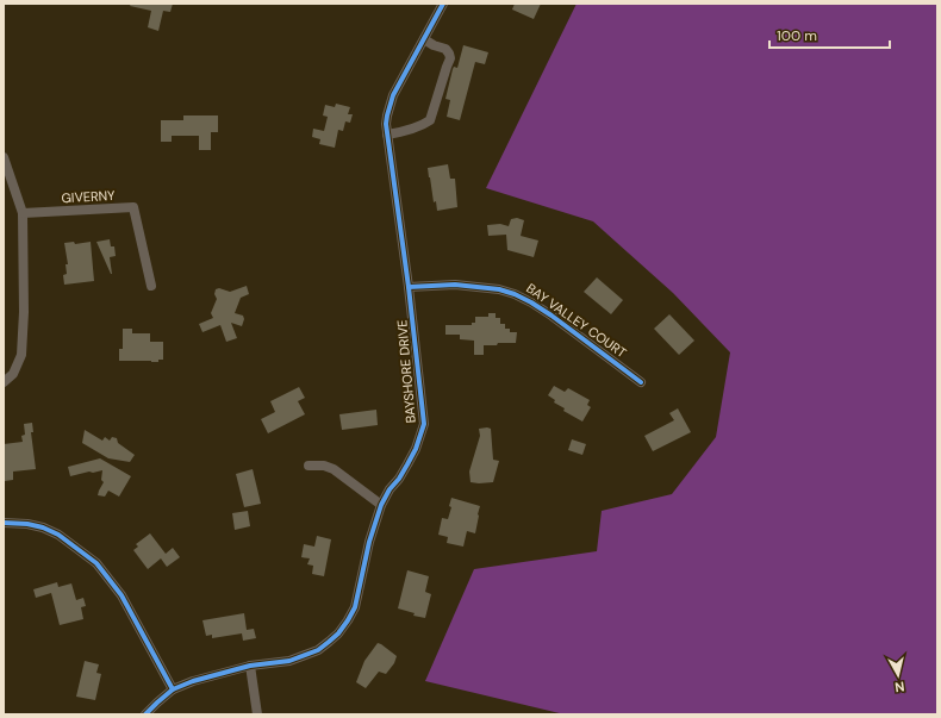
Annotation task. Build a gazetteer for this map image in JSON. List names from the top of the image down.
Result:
{
  "streets": {
    "street": ["GIVERNY", "BAY VALLEY COURT", "BAYSHORE DRIVE"]
  },
  "crossings": [
    ["BAY VALLEY COURT", "BAYSHORE DRIVE"]
  ],
  "scale_bar": "100 m",
  "north": "bottom"
}
